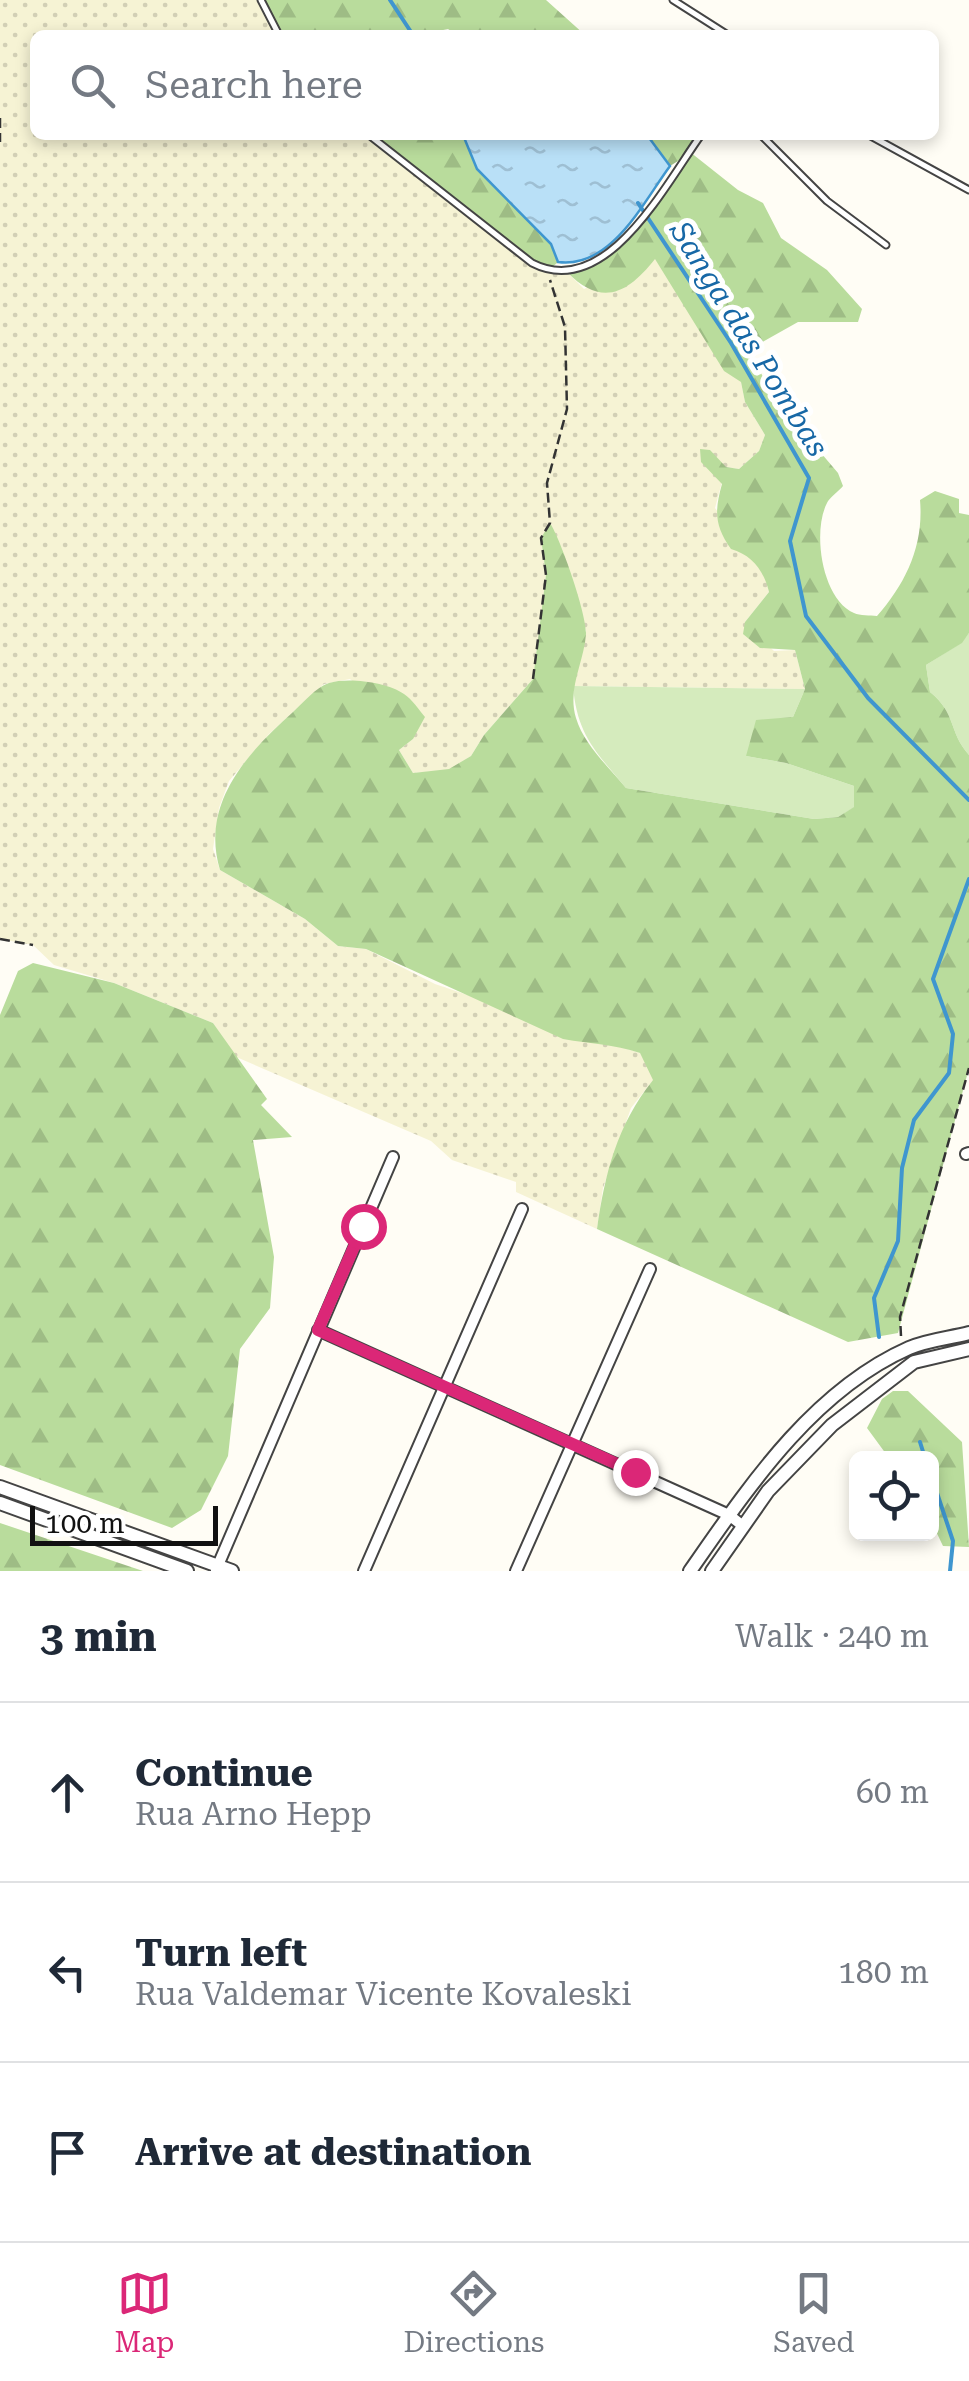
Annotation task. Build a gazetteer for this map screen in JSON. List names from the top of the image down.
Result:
{
  "water": ["Sanga das Pombas"],
  "scale_bar": "100 m",
  "page": {
    "search": "Search here",
    "scale": "100 m",
    "heading": ["3 min", "Walk · 240 m"],
    "list": [
      ["Continue", "Rua Arno Hepp", "60 m"],
      ["Turn left", "Rua Valdemar Vicente Kovaleski", "180 m"],
      "Arrive at destination"
    ],
    "nav": ["Map", "Directions", "Saved"]
  }
}
